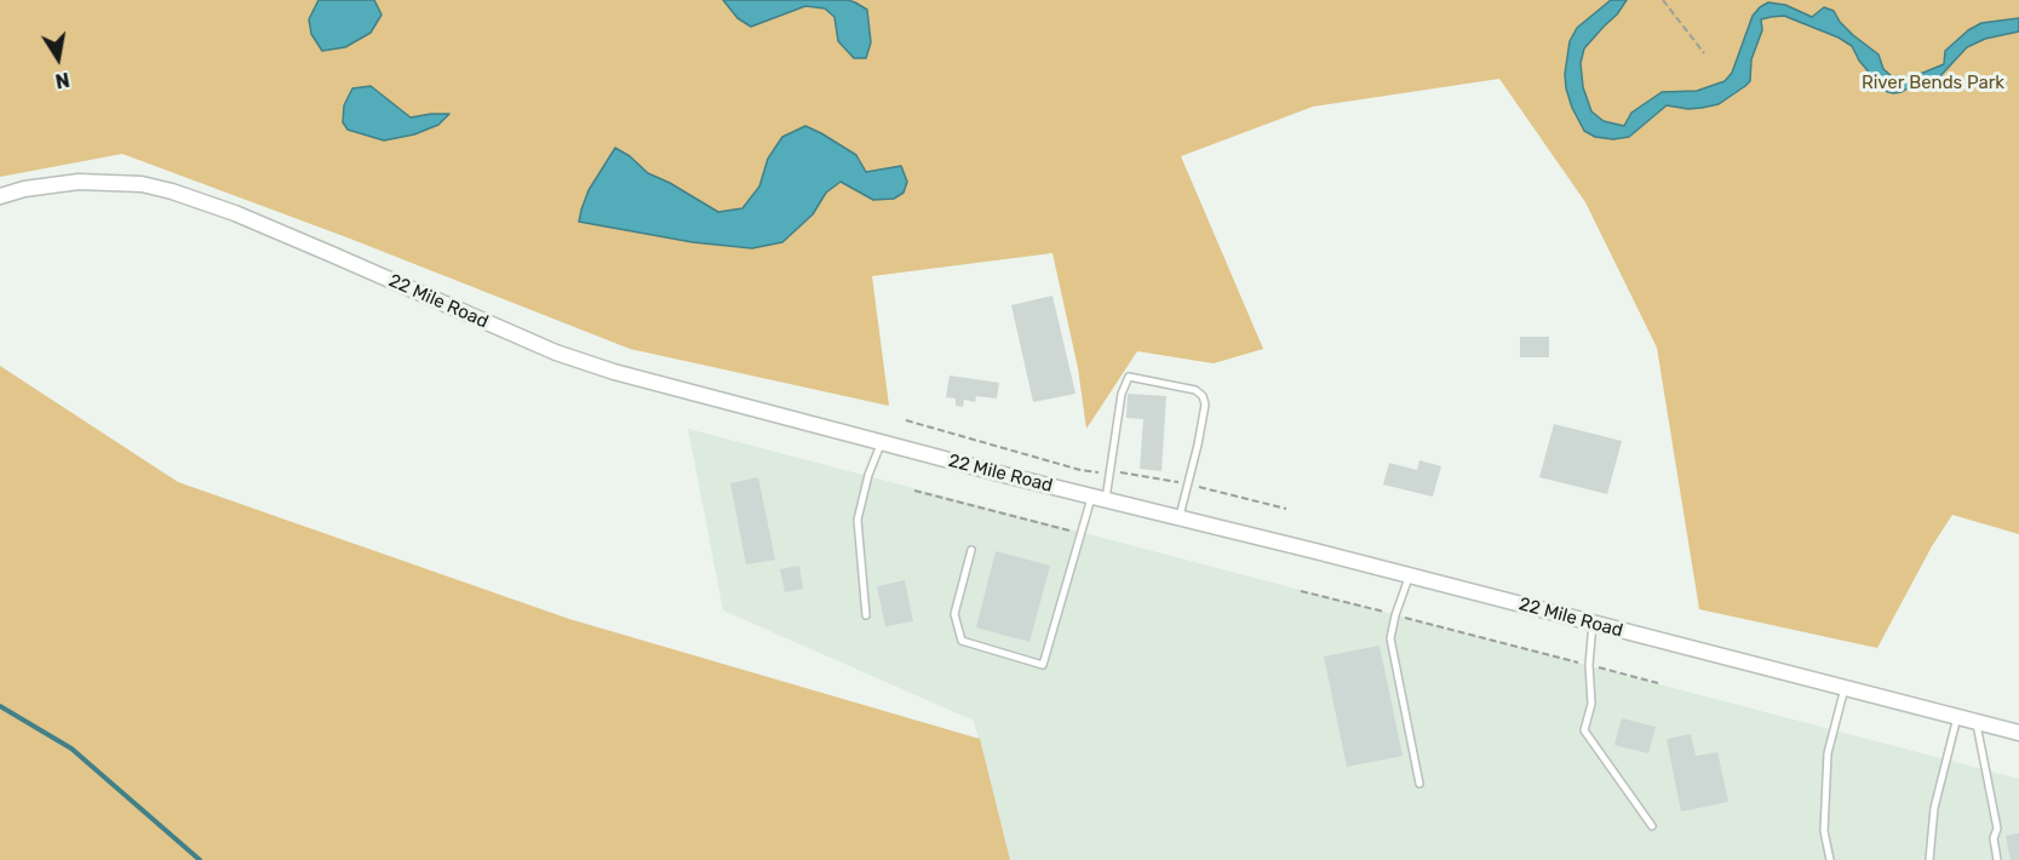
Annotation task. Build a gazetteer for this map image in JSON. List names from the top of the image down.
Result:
{
  "streets": {
    "street": ["22 Mile Road"]
  },
  "parks": ["River Bends Park"],
  "north": "bottom"
}
